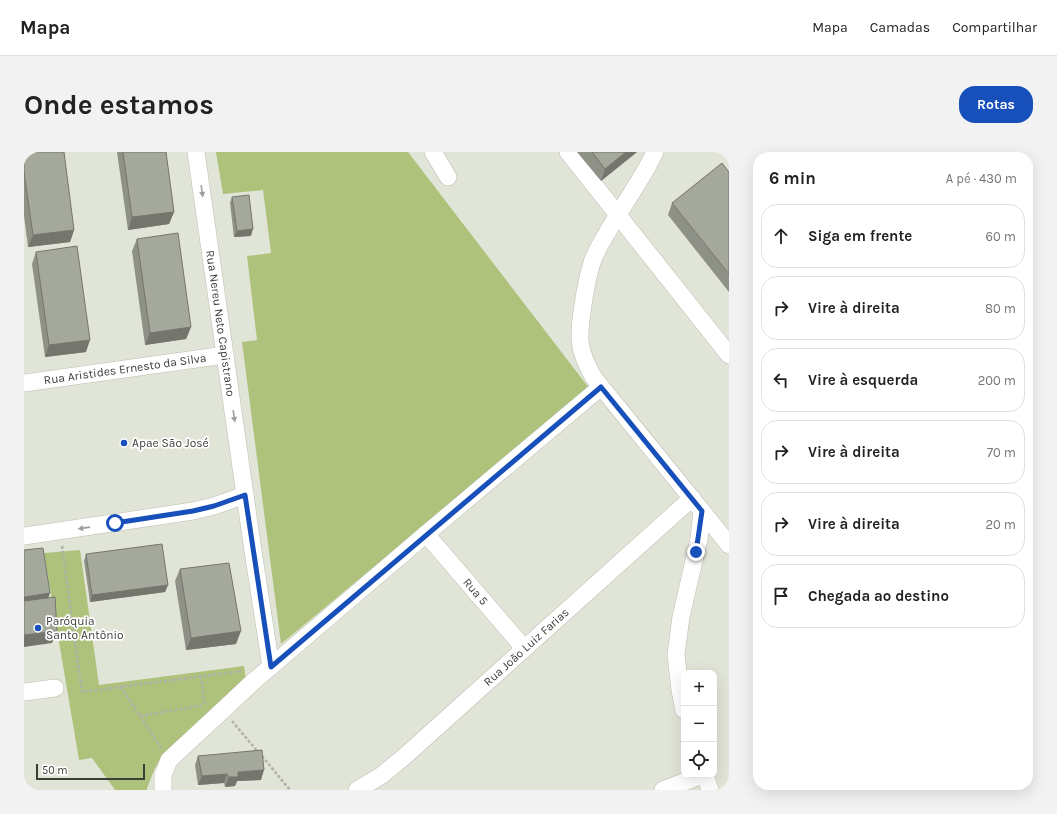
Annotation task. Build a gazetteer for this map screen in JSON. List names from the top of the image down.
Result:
{
  "streets": {
    "street": [
      "Rua Nereu Neto Capistrano",
      "Rua Aristides Ernesto da Silva",
      "Rua 5",
      "Rua João Luiz Farias"
    ]
  },
  "crossings": [
    ["Rua Nereu Neto Capistrano", "Rua Aristides Ernesto da Silva"],
    ["Rua 5", "Rua João Luiz Farias"]
  ],
  "one_way": ["Rua Nereu Neto Capistrano"],
  "places": ["Apae São José", "Paróquia Santo Antônio"],
  "scale_bar": "50 m",
  "page": {
    "header": "Mapa",
    "nav": ["Mapa", "Camadas", "Compartilhar"],
    "buttons": "Rotas",
    "title": "Onde estamos",
    "heading": ["6 min", "A pé · 430 m"],
    "list": [
      ["Siga em frente", "60 m"],
      ["Vire à direita", "80 m"],
      ["Vire à esquerda", "200 m"],
      ["Vire à direita", "70 m"],
      ["Vire à direita", "20 m"],
      "Chegada ao destino"
    ],
    "map_buttons": ["+", "−"],
    "scale": "50 m"
  }
}
